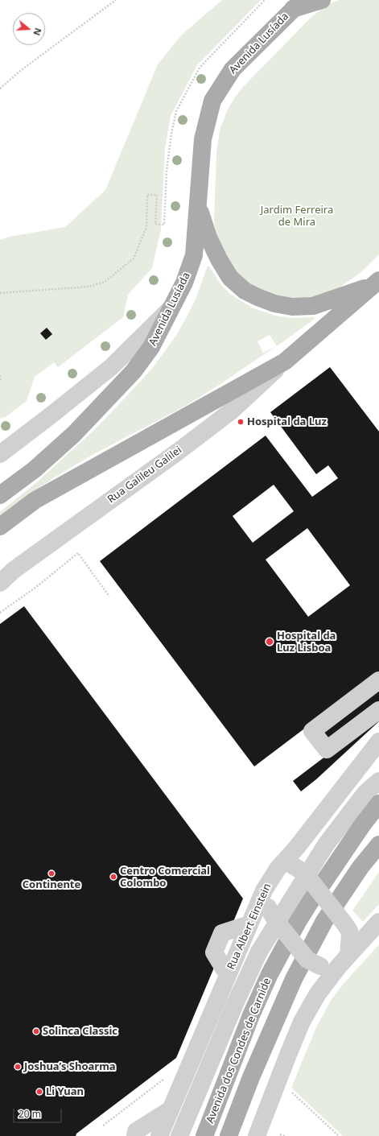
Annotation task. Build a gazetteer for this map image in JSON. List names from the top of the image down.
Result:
{
  "streets": {
    "main road": ["Avenida Lusíada", "Avenida dos Condes de Carnide"],
    "street": ["Rua Galileu Galilei", "Rua Albert Einstein"]
  },
  "parks": ["Jardim Ferreira de Mira"],
  "places": [
    "Hospital da Luz",
    "Hospital da Luz Lisboa",
    "Continente",
    "Centro Comercial Colombo",
    "Solinca Classic",
    "Joshua’s Shoarma",
    "Li Yuan"
  ],
  "scale_bar": "20 m",
  "north": "right"
}
